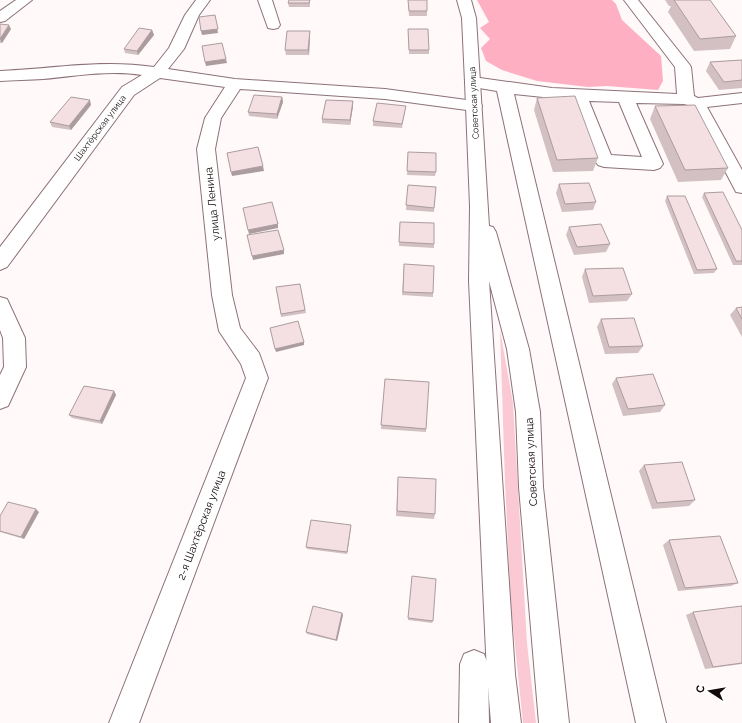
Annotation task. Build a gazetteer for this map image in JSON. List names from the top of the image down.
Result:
{
  "streets": {
    "street": [
      "Советская улица",
      "Шахтёрская улица",
      "улица Ленина",
      "2-я Шахтёрская улица"
    ]
  },
  "crossings": [
    ["улица Ленина", "2-я Шахтёрская улица"]
  ],
  "north": "left"
}
